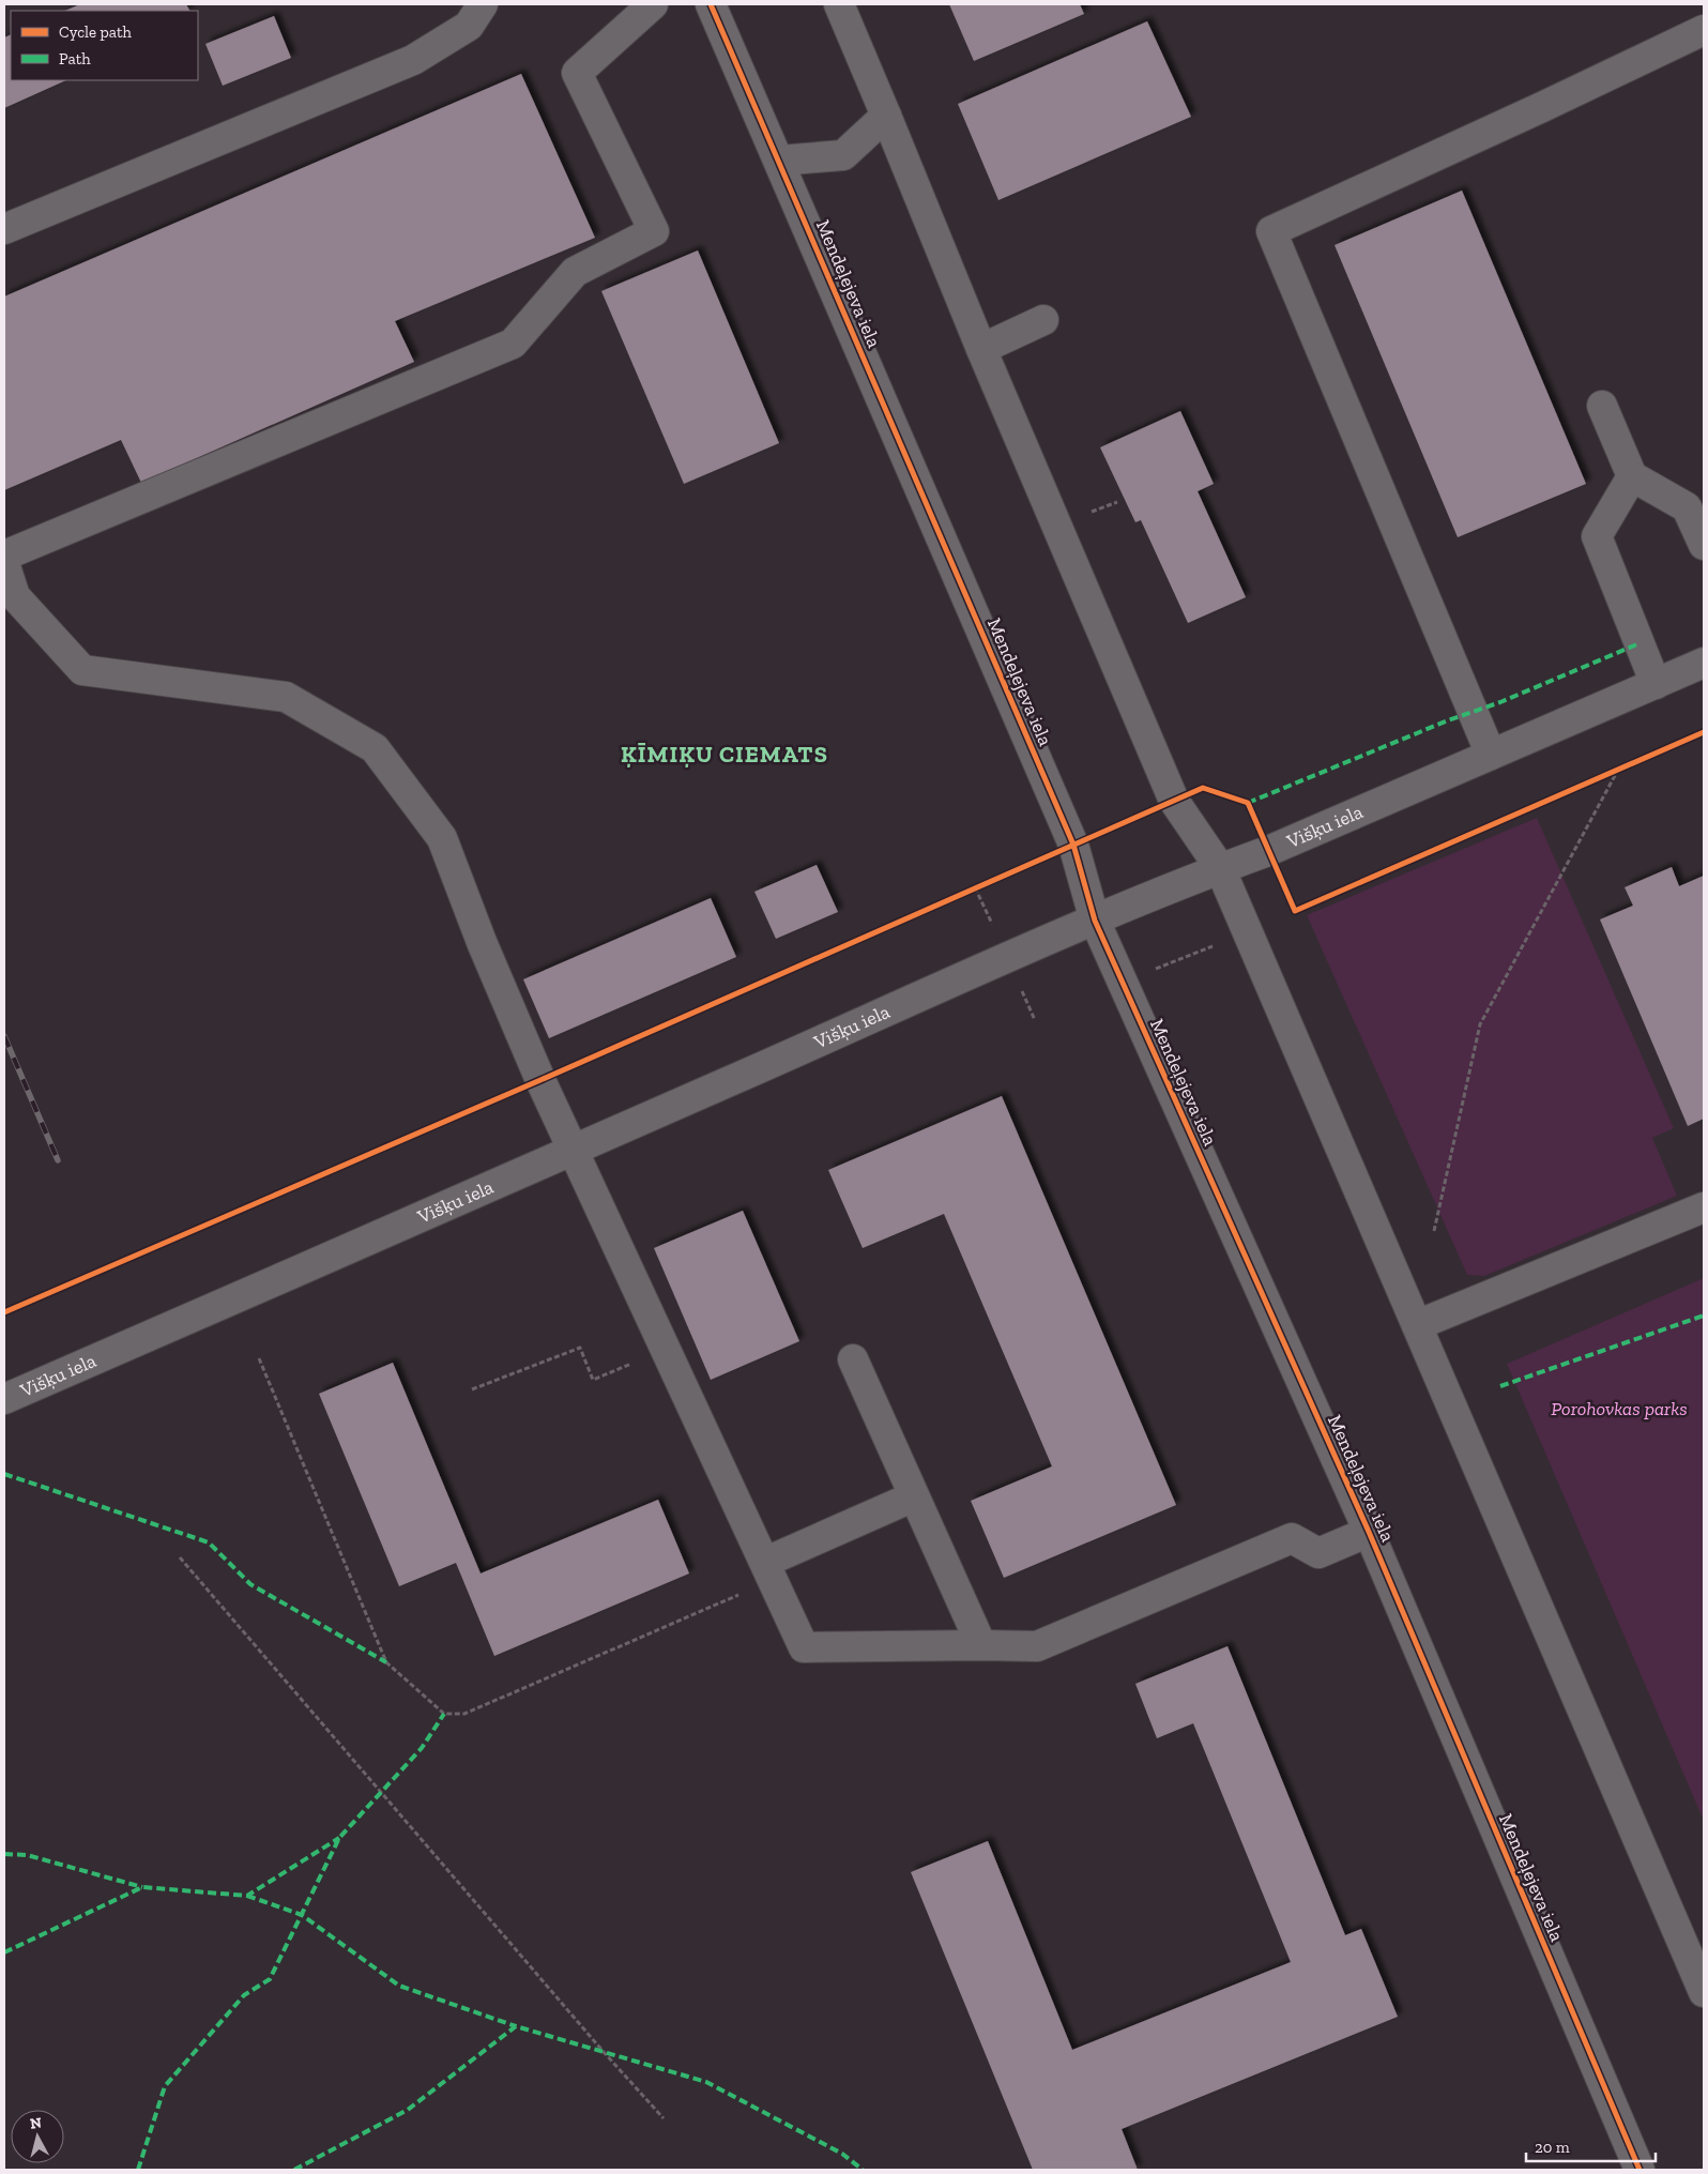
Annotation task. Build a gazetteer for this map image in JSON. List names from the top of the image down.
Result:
{
  "streets": {
    "street": ["Mendeļejeva iela", "Višķu iela"]
  },
  "crossings": [
    ["Mendeļejeva iela", "Višķu iela"]
  ],
  "districts": ["ĶĪMIĶU CIEMATS"],
  "parks": ["Porohovkas parks"],
  "legend": ["Cycle path", "Path"],
  "scale_bar": "20 m",
  "north": "top"
}
